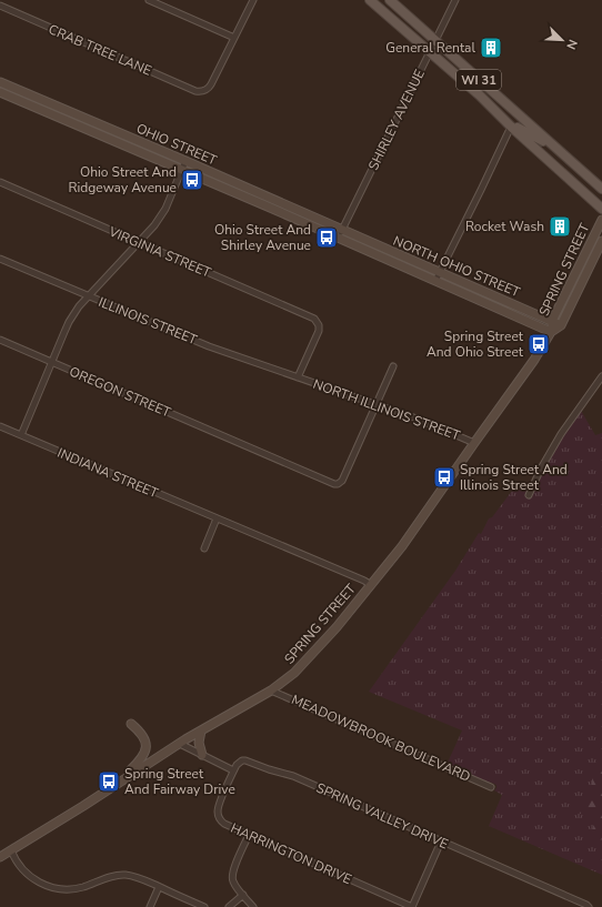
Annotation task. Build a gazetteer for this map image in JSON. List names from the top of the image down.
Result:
{
  "streets": {
    "main road": ["WI 31"],
    "street": [
      "CRAB TREE LANE",
      "SHIRLEY AVENUE",
      "OHIO STREET",
      "VIRGINIA STREET",
      "NORTH OHIO STREET",
      "SPRING STREET",
      "ILLINOIS STREET",
      "OREGON STREET",
      "NORTH ILLINOIS STREET",
      "INDIANA STREET",
      "MEADOWBROOK BOULEVARD",
      "SPRING VALLEY DRIVE",
      "HARRINGTON DRIVE"
    ]
  },
  "crossings": [
    ["WI 31", "SHIRLEY AVENUE"],
    ["SHIRLEY AVENUE", "OHIO STREET"],
    ["SHIRLEY AVENUE", "NORTH OHIO STREET"],
    ["OHIO STREET", "NORTH OHIO STREET"],
    ["VIRGINIA STREET", "ILLINOIS STREET"],
    ["VIRGINIA STREET", "NORTH ILLINOIS STREET"],
    ["NORTH OHIO STREET", "SPRING STREET"],
    ["SPRING STREET", "NORTH ILLINOIS STREET"],
    ["SPRING STREET", "INDIANA STREET"],
    ["SPRING STREET", "MEADOWBROOK BOULEVARD"],
    ["ILLINOIS STREET", "NORTH ILLINOIS STREET"],
    ["OREGON STREET", "NORTH ILLINOIS STREET"],
    ["SPRING VALLEY DRIVE", "HARRINGTON DRIVE"]
  ],
  "places": {
    "building": ["General Rental", "Rocket Wash"],
    "bus stop": [
      "Ohio Street And Ridgeway Avenue",
      "Ohio Street And Shirley Avenue",
      "Spring Street And Ohio Street",
      "Spring Street And Illinois Street",
      "Spring Street And Fairway Drive"
    ]
  },
  "north": "bottom right"
}
